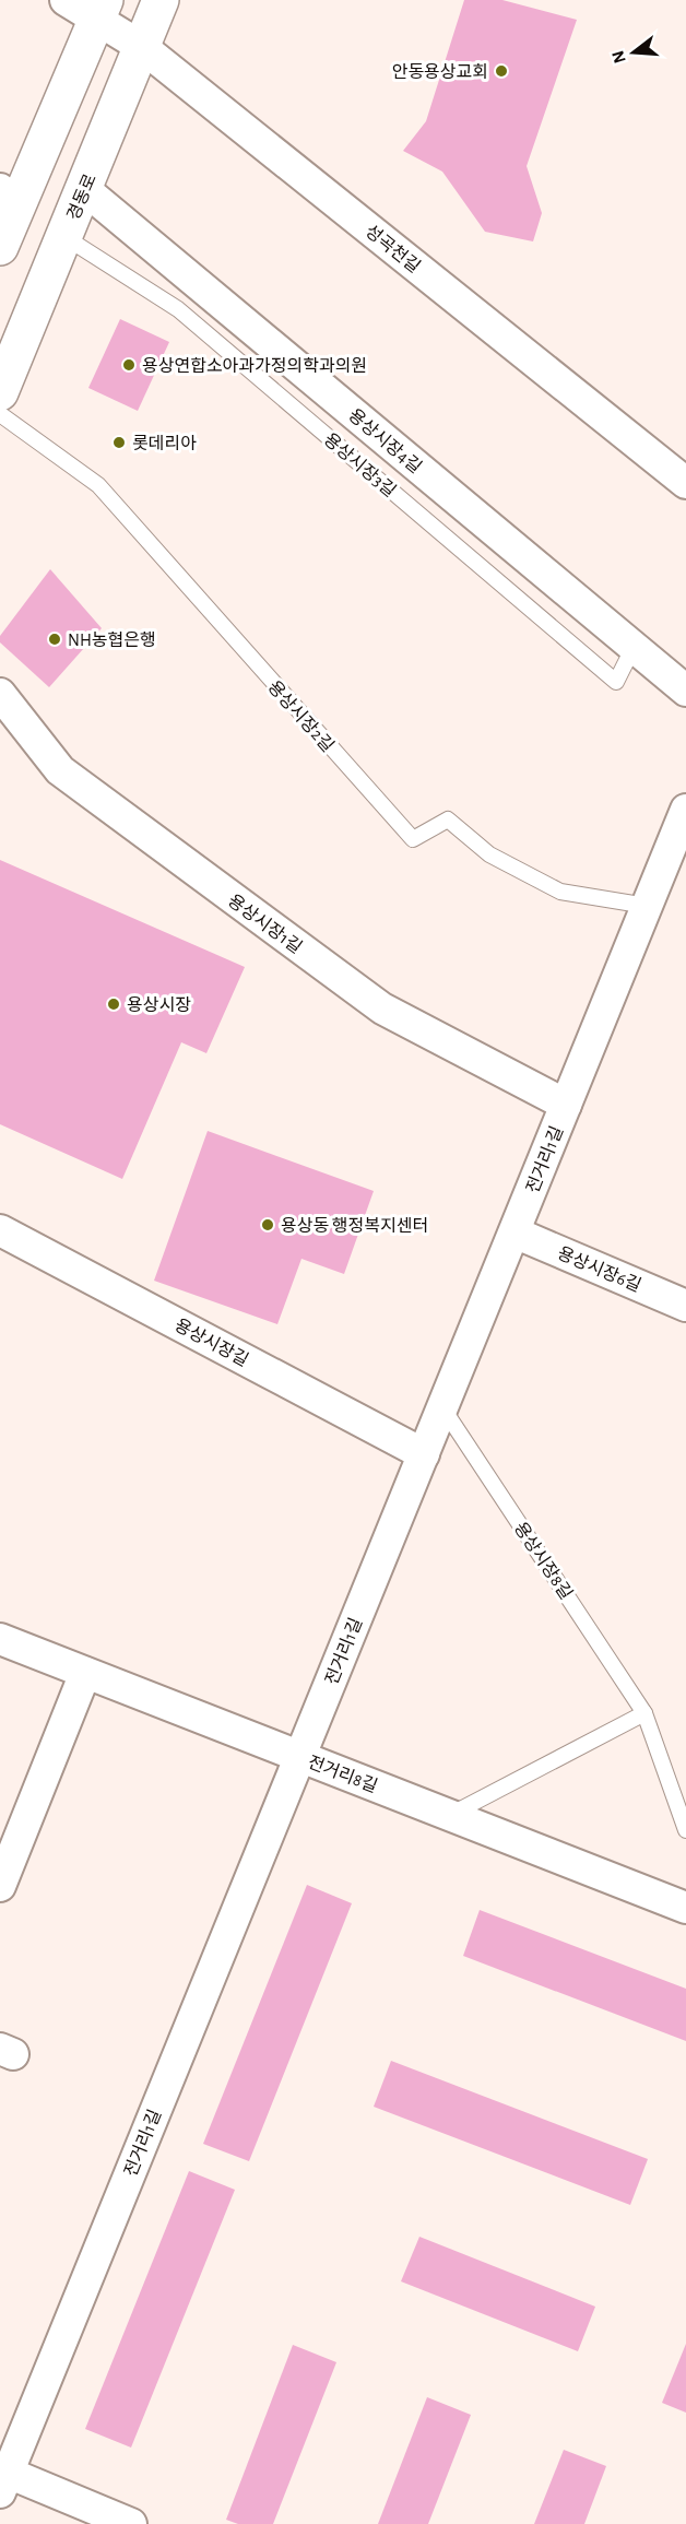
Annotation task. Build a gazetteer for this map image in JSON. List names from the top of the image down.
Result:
{
  "streets": {
    "street": [
      "경동로",
      "성곡천길",
      "용상시장4길",
      "용상시장1길",
      "전거리1길",
      "용상시장6길",
      "용상시장길",
      "전거리8길"
    ],
    "lane": ["용상시장3길", "용상시장2길", "용상시장8길"]
  },
  "crossings": [
    ["경동로", "성곡천길"],
    ["경동로", "용상시장4길"],
    ["경동로", "용상시장3길"],
    ["용상시장4길", "용상시장3길"],
    ["용상시장2길", "전거리1길"],
    ["용상시장1길", "전거리1길"],
    ["전거리1길", "용상시장6길"],
    ["전거리1길", "용상시장길"],
    ["전거리1길", "용상시장8길"],
    ["전거리1길", "전거리8길"]
  ],
  "places": [
    "안동용상교회",
    "용상연합소아과가정의학과의원",
    "롯데리아",
    "NH농협은행",
    "용상시장",
    "용상동 행정복지센터"
  ],
  "north": "left"
}
